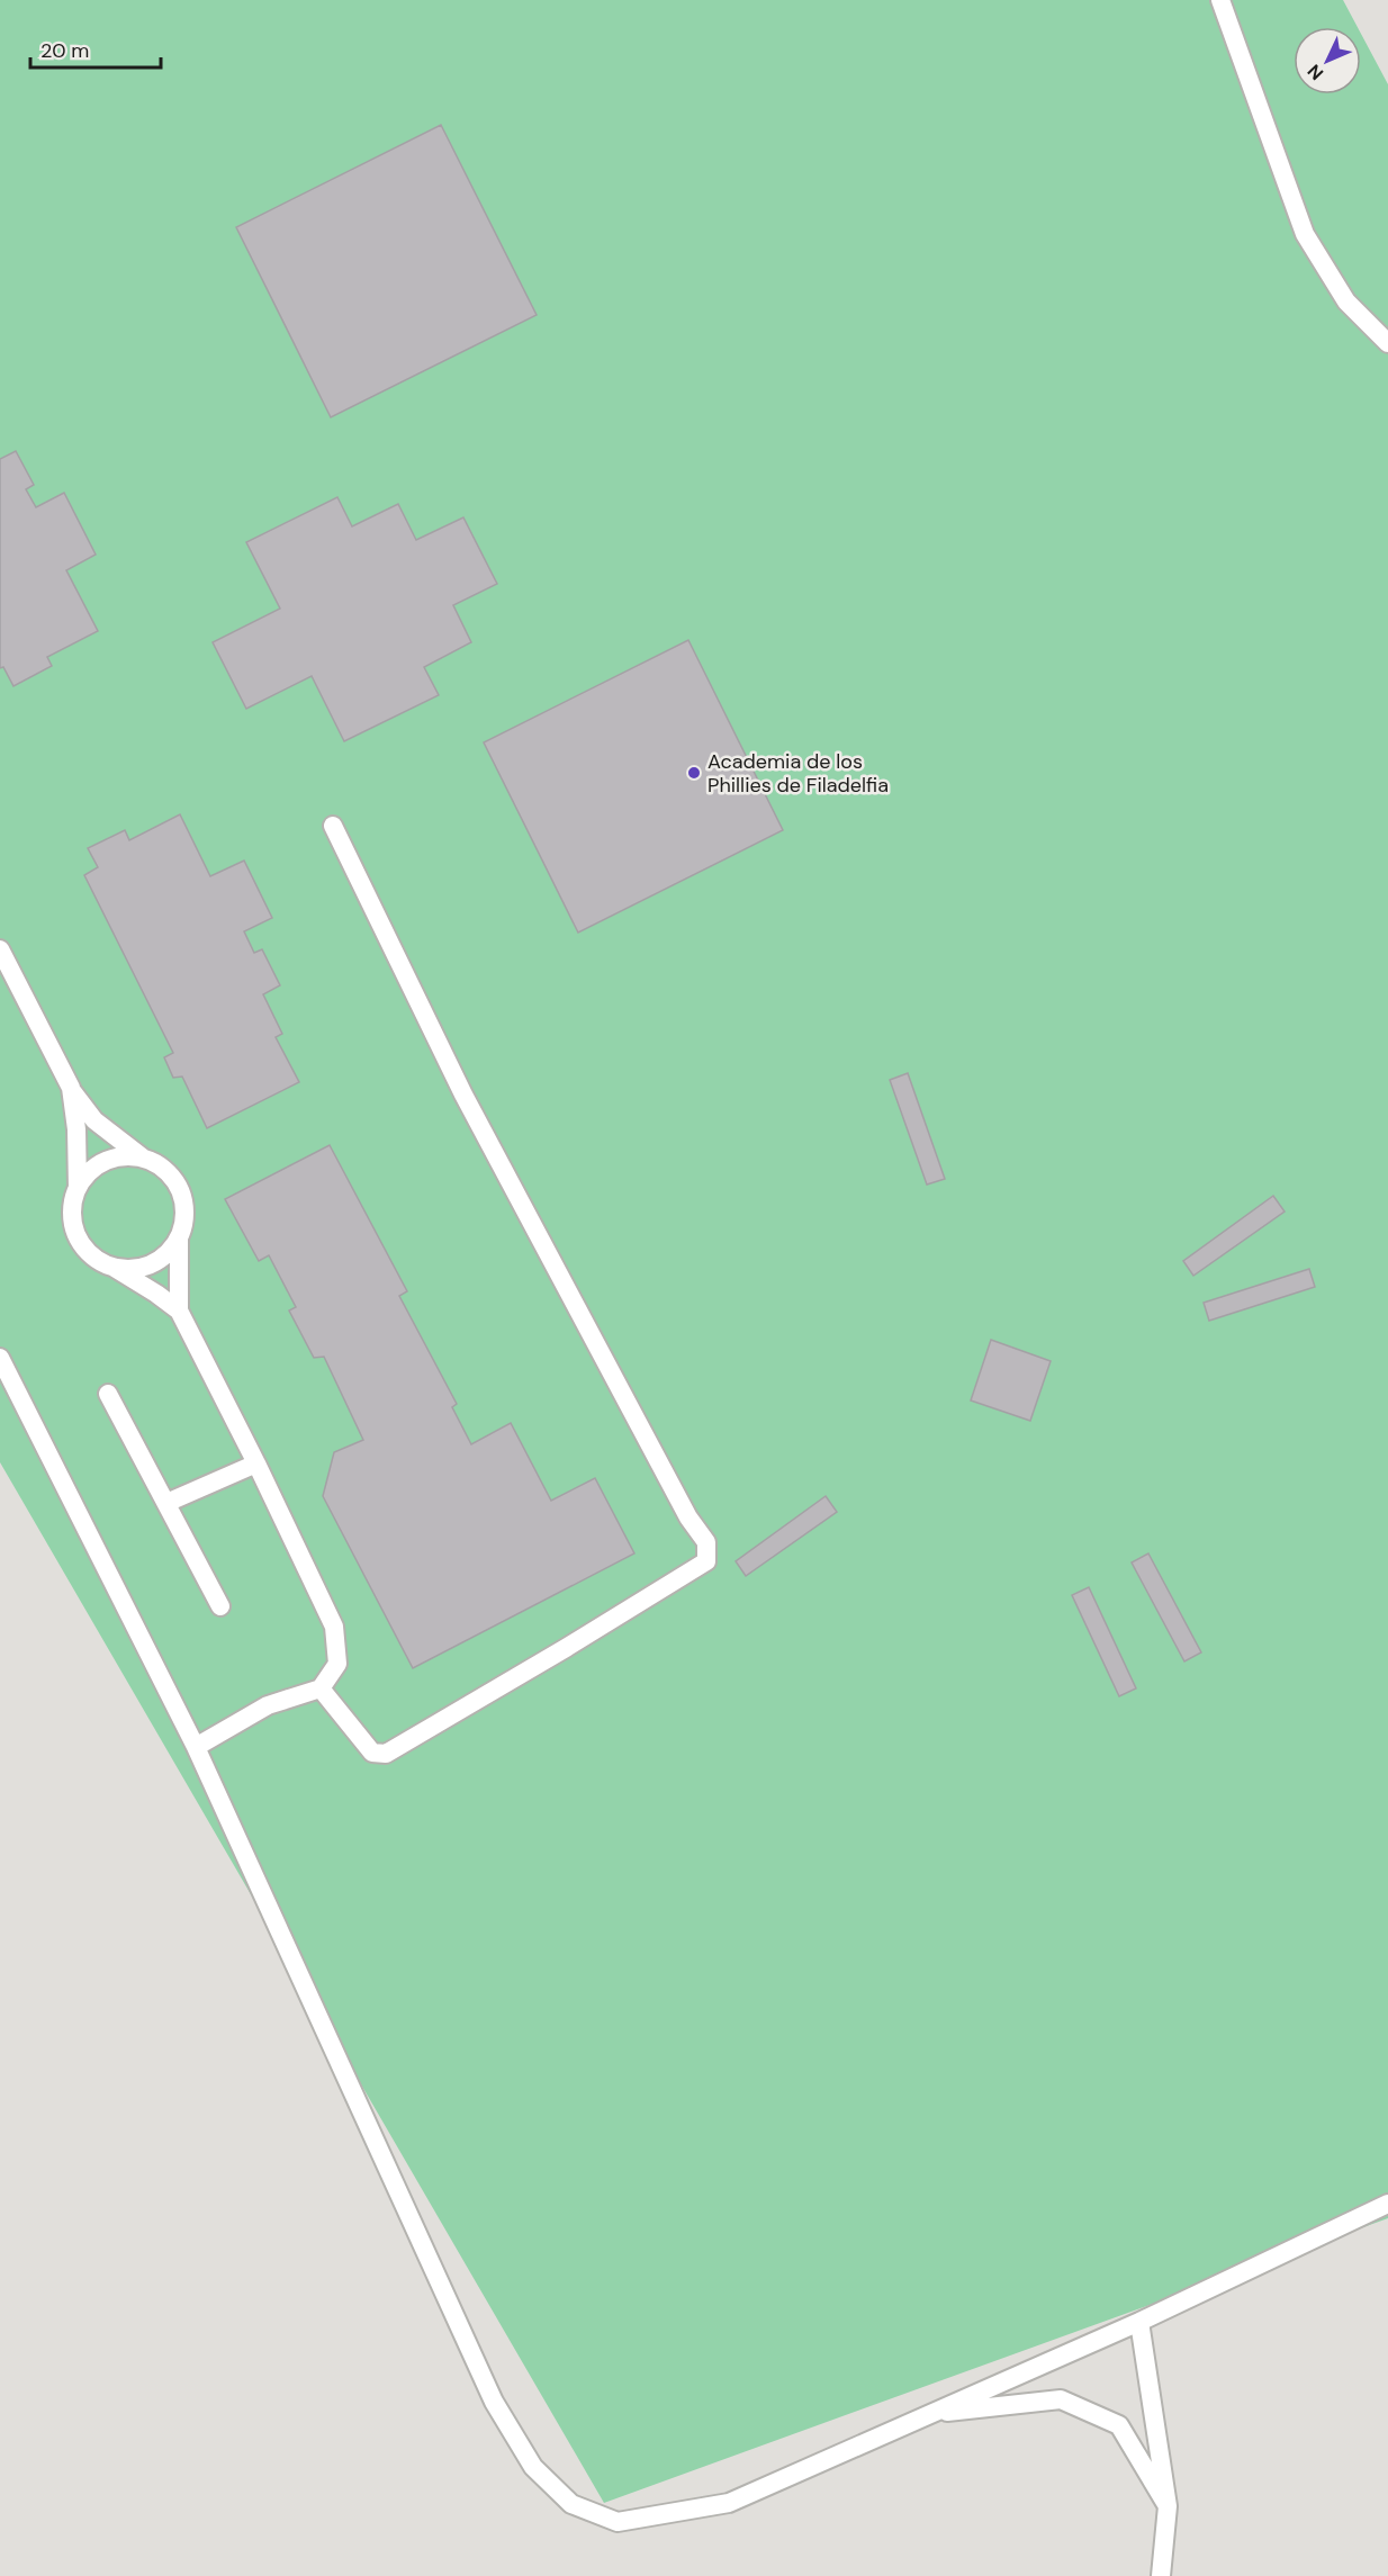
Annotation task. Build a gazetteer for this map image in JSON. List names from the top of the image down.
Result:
{
  "places": ["Academia de los Phillies de Filadelfia"],
  "scale_bar": "20 m",
  "north": "bottom left"
}
